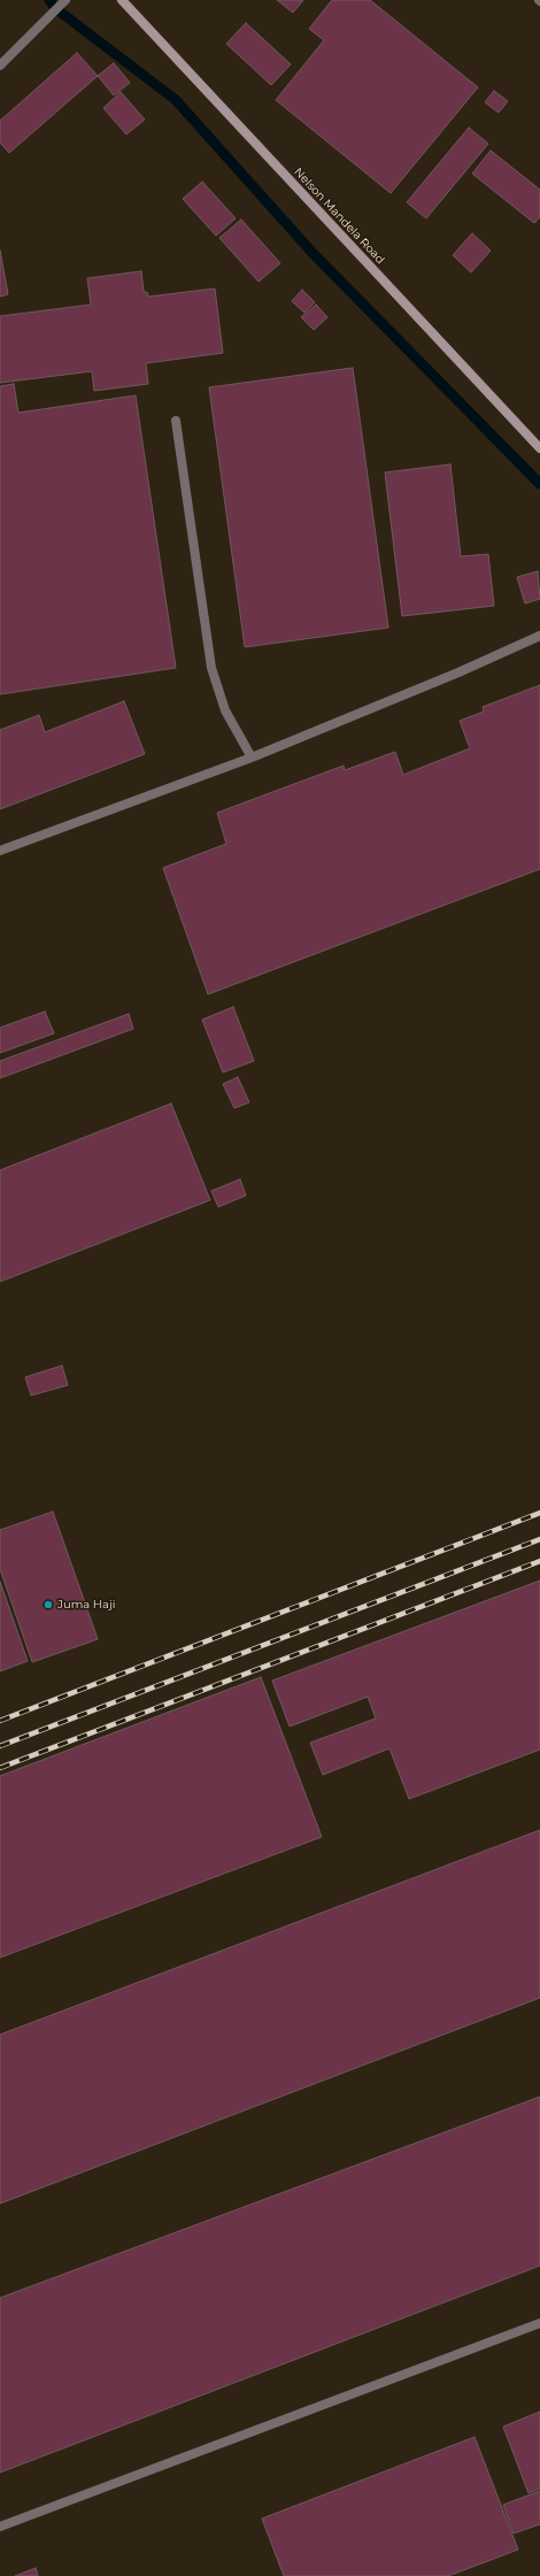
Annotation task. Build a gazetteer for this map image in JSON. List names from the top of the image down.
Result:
{
  "streets": {
    "main road": ["Nelson Mandela Road"]
  },
  "places": ["Juma Haji"]
}
